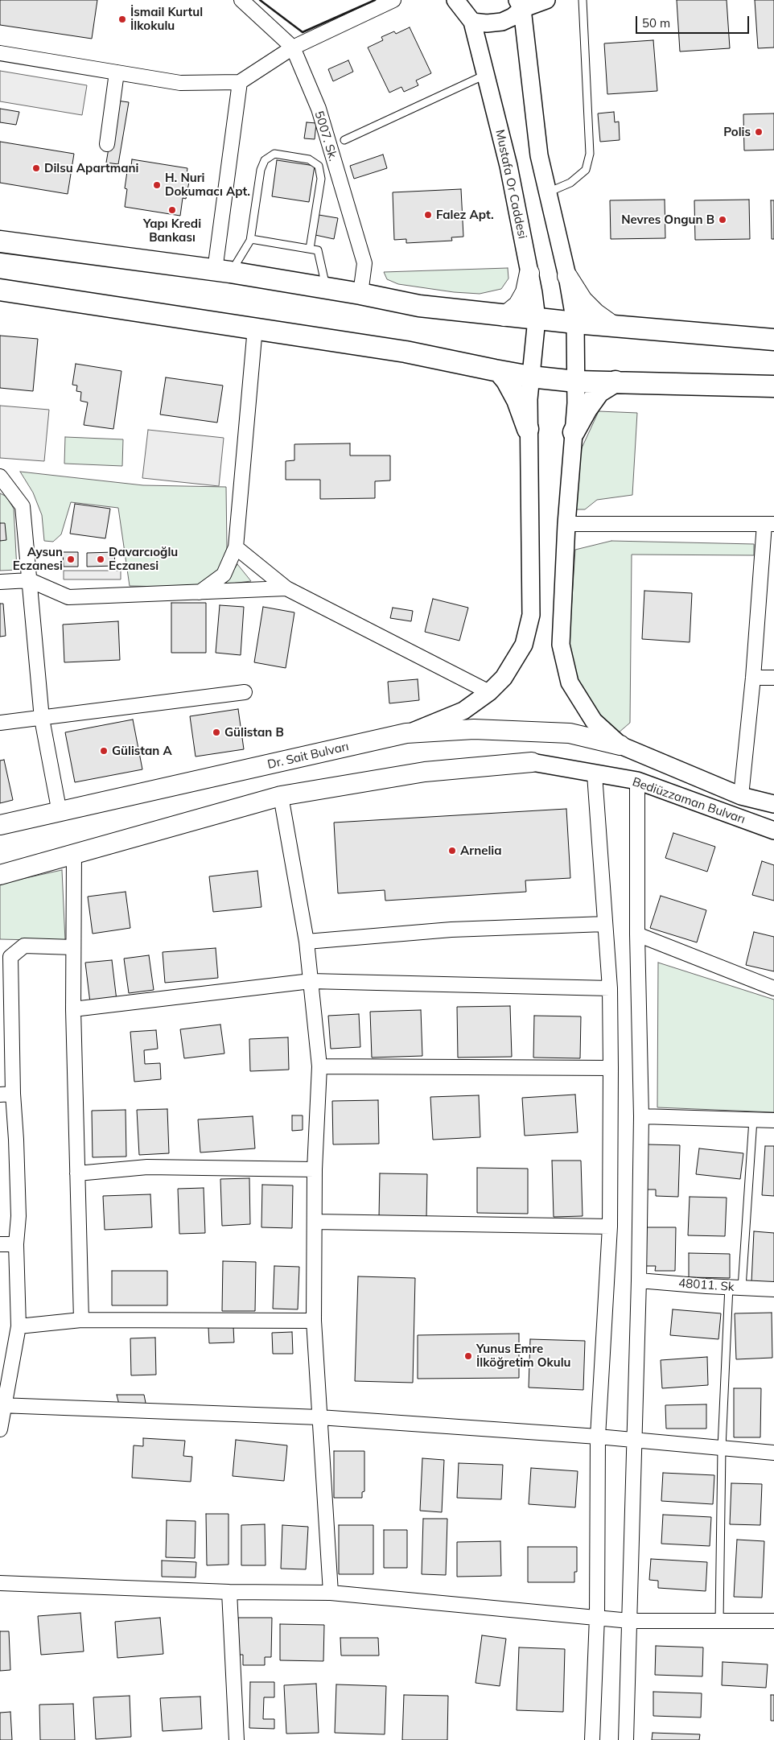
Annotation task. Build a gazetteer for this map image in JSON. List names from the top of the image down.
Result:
{
  "streets": {
    "main road": ["Dr. Sait Bulvarı"],
    "street": [
      "5007. Sk.",
      "Mustafa Or Caddesi",
      "Bediüzzaman Bulvarı",
      "48011. Sk"
    ]
  },
  "crossings": [
    ["Mustafa Or Caddesi", "Dr. Sait Bulvarı"],
    ["Dr. Sait Bulvarı", "Bediüzzaman Bulvarı"]
  ],
  "places": [
    "İsmail Kurtul İlkokulu",
    "Polis",
    "Dilsu Apartmani",
    "H. Nuri Dokumacı Apt.",
    "Yapı Kredi Bankası",
    "Falez Apt.",
    "Nevres Ongun B",
    "Aysun Eczanesi",
    "Davarcıoğlu Eczanesi",
    "Gülistan B",
    "Gülistan A",
    "Arnelia",
    "Yunus Emre İlköğretim Okulu"
  ],
  "scale_bar": "50 m"
}
